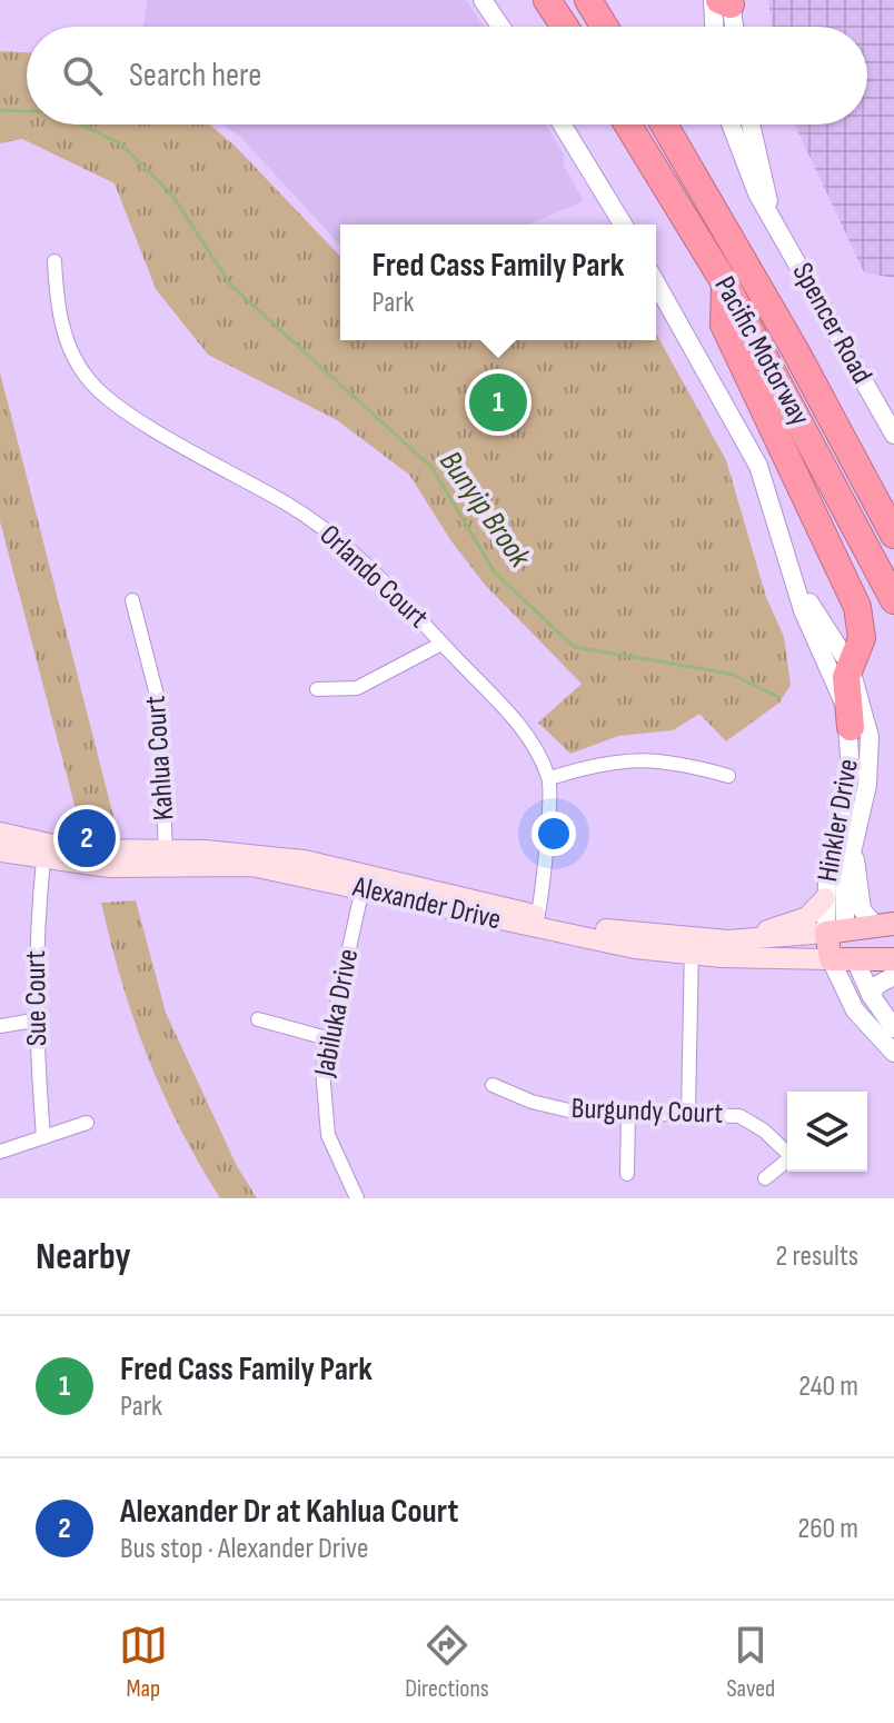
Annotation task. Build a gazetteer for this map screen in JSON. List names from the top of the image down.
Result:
{
  "streets": {
    "highway": ["Pacific Motorway"],
    "main road": ["Hinkler Drive", "Alexander Drive"],
    "street": [
      "Spencer Road",
      "Orlando Court",
      "Kahlua Court",
      "Sue Court",
      "Jabiluka Drive",
      "Burgundy Court"
    ]
  },
  "crossings": [
    ["Kahlua Court", "Alexander Drive"],
    ["Hinkler Drive", "Alexander Drive"],
    ["Alexander Drive", "Sue Court"],
    ["Alexander Drive", "Jabiluka Drive"]
  ],
  "water": ["Bunyip Brook"],
  "page": {
    "search": "Search here",
    "popup": ["Fred Cass Family Park", "Park"],
    "pins": ["1", "2"],
    "heading": ["Nearby", "2 results"],
    "list": [
      {
        "mark": "1",
        "name": "Fred Cass Family Park",
        "note": "Park",
        "value": "240 m"
      },
      {
        "mark": "2",
        "name": "Alexander Dr at Kahlua Court",
        "note": "Bus stop · Alexander Drive",
        "value": "260 m"
      }
    ],
    "nav": ["Map", "Directions", "Saved"]
  }
}
